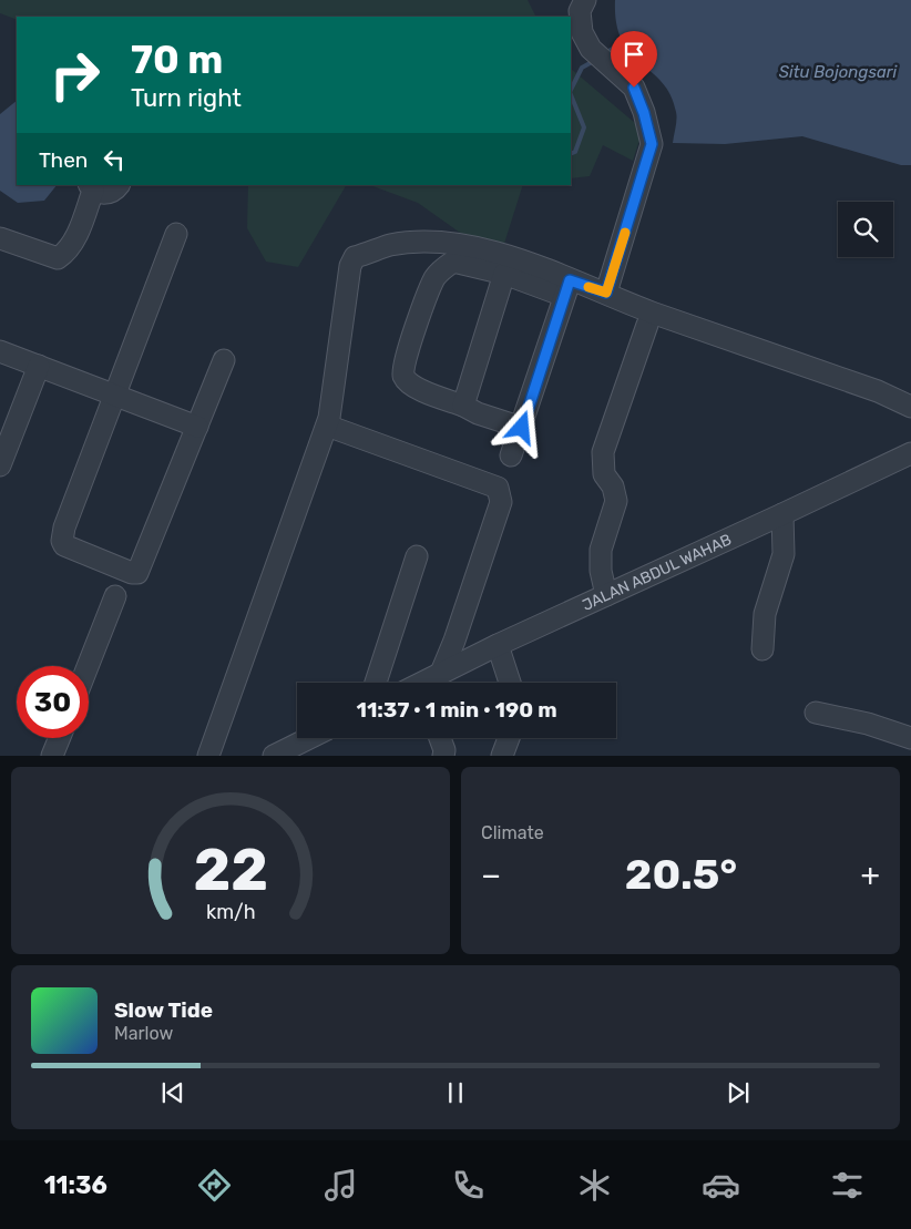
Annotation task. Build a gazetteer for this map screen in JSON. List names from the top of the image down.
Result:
{
  "streets": {
    "street": ["JALAN ABDUL WAHAB"]
  },
  "water": ["Situ Bojongsari"],
  "page": {
    "turn": ["70 m", "Turn right"],
    "then": "Then",
    "limit": "30",
    "trip": "11:37 · 1 min · 190 m",
    "tile": "Climate",
    "heat": ["−", "20.5°", "+"],
    "song": ["Slow Tide", "Marlow"],
    "tabs": "11:36",
    "gauge": ["22", "km/h"]
  }
}
